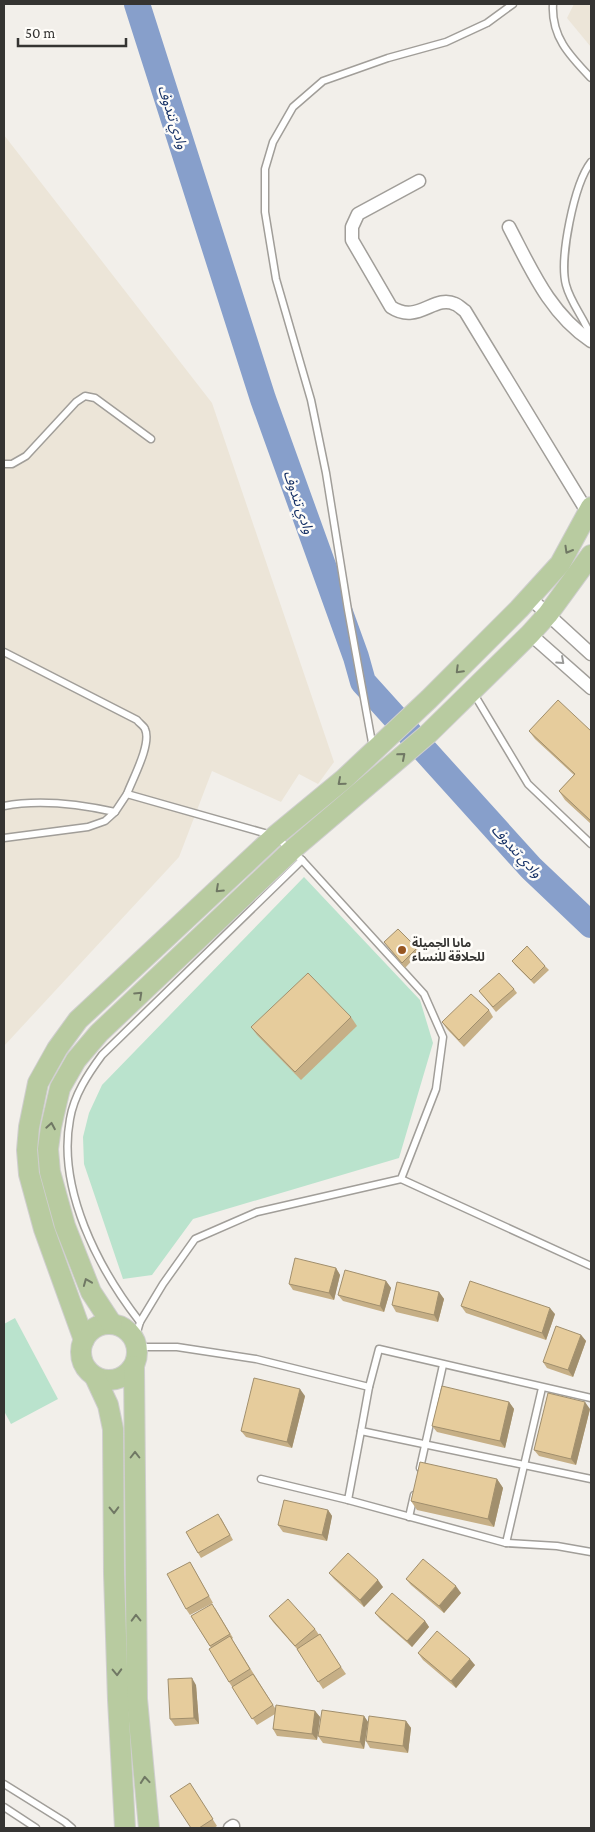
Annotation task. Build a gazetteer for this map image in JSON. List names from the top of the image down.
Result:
{
  "water": ["وادي تندوف"],
  "places": ["مايا الجميلة للحلاقة للنساء"],
  "scale_bar": "50 m"
}
